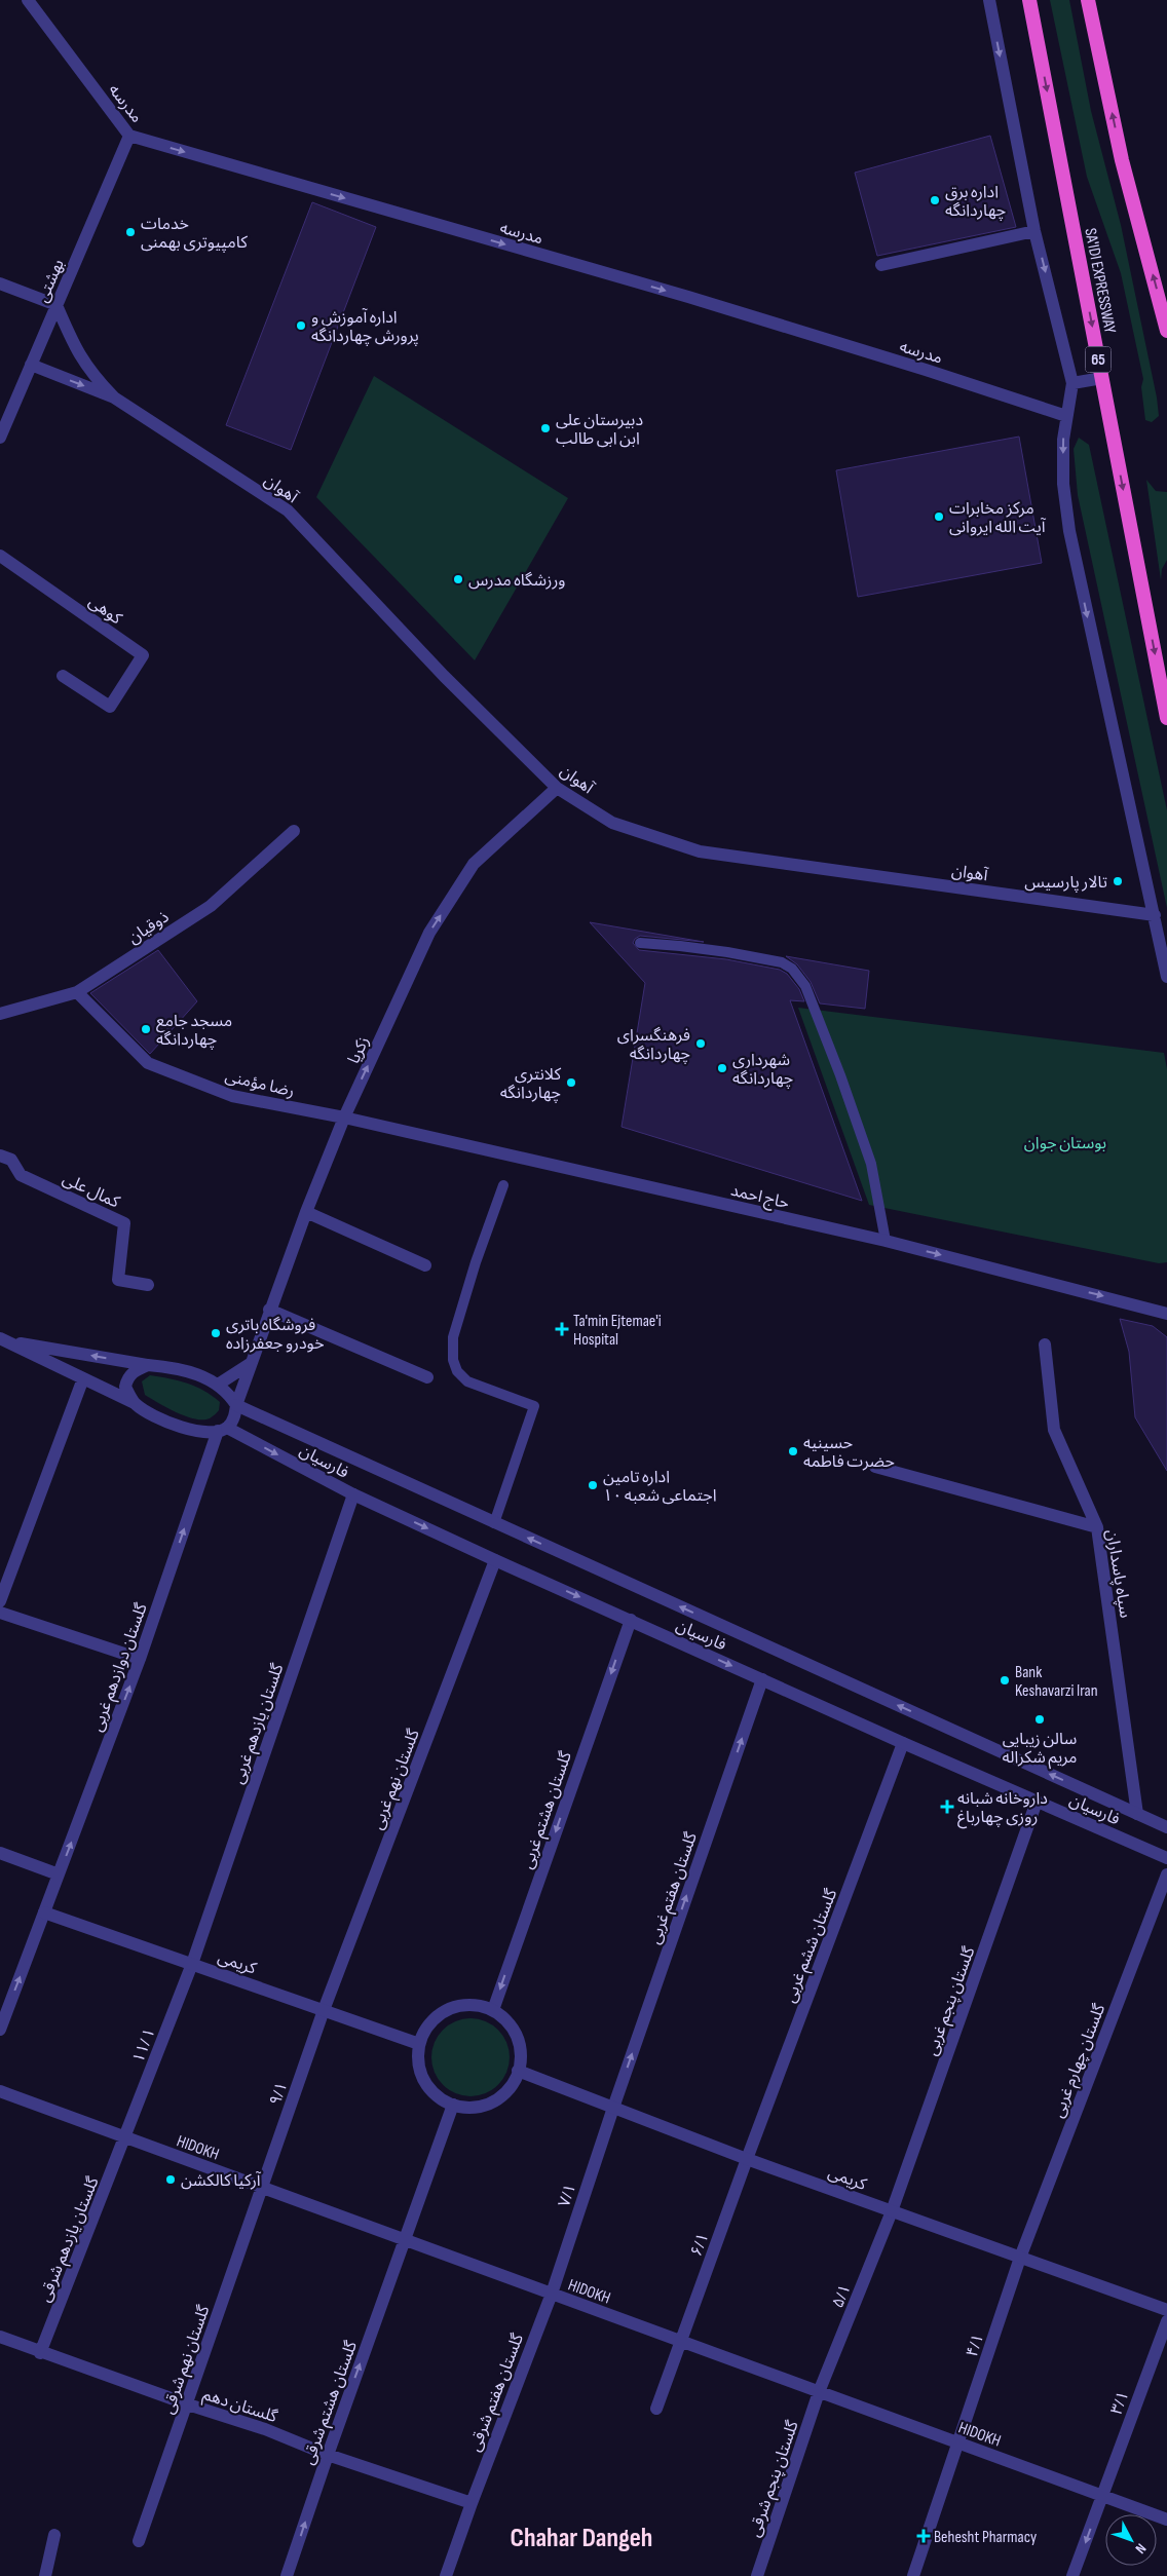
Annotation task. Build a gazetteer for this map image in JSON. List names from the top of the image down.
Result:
{
  "streets": {
    "highway": ["SA'IDI EXPRESSWAY", "65"],
    "street": [
      "مدرسه",
      "بهشتی",
      "آهوان",
      "کوهی",
      "ذوقیان",
      "زکریا",
      "رضا مؤمنی",
      "کمال علی",
      "حاج احمد",
      "فارسیان",
      "سپاه پاسداران",
      "گلستان دوازدهم غربی",
      "گلستان یازدهم غربی",
      "گلستان نهم غربی",
      "گلستان هشتم غربی",
      "گلستان هفتم غربی",
      "گلستان ششم غربی",
      "کریمی",
      "گلستان پنجم غربی",
      "۱۱/ ۱",
      "گلستان چهارم غربی",
      "۹/۱",
      "HIDOKH",
      "۷/۱",
      "گلستان یازدهم شرقی",
      "۶/۱",
      "۵/۱",
      "۴/۱",
      "گلستان نهم شرقی",
      "گلستان هفتم شرقی",
      "گلستان هشتم شرقی",
      "۳/۱",
      "گلستان دهم",
      "گلستان پنجم شرقی"
    ]
  },
  "crossings": [
    ["مدرسه", "بهشتی"],
    ["آهوان", "زکریا"],
    ["ذوقیان", "رضا مؤمنی"],
    ["زکریا", "رضا مؤمنی"],
    ["زکریا", "حاج احمد"],
    ["زکریا", "فارسیان"],
    ["زکریا", "گلستان دوازدهم غربی"],
    ["رضا مؤمنی", "حاج احمد"],
    ["فارسیان", "سپاه پاسداران"],
    ["فارسیان", "گلستان دوازدهم غربی"],
    ["فارسیان", "گلستان یازدهم غربی"],
    ["فارسیان", "گلستان نهم غربی"],
    ["فارسیان", "گلستان هشتم غربی"],
    ["فارسیان", "گلستان هفتم غربی"],
    ["فارسیان", "گلستان ششم غربی"],
    ["فارسیان", "گلستان پنجم غربی"],
    ["گلستان دوازدهم غربی", "کریمی"],
    ["گلستان یازدهم غربی", "کریمی"],
    ["گلستان یازدهم غربی", "۱۱/ ۱"],
    ["گلستان نهم غربی", "کریمی"],
    ["گلستان نهم غربی", "۹/۱"],
    ["گلستان هشتم غربی", "کریمی"],
    ["گلستان هشتم غربی", "گلستان هشتم شرقی"],
    ["گلستان هفتم غربی", "کریمی"],
    ["گلستان هفتم غربی", "۷/۱"],
    ["گلستان ششم غربی", "کریمی"],
    ["گلستان ششم غربی", "۶/۱"],
    ["کریمی", "گلستان پنجم غربی"],
    ["کریمی", "۱۱/ ۱"],
    ["کریمی", "گلستان چهارم غربی"],
    ["کریمی", "۹/۱"],
    ["کریمی", "۷/۱"],
    ["کریمی", "۶/۱"],
    ["کریمی", "۵/۱"],
    ["کریمی", "۴/۱"],
    ["کریمی", "گلستان هشتم شرقی"],
    ["گلستان پنجم غربی", "۵/۱"],
    ["۱۱/ ۱", "HIDOKH"],
    ["۱۱/ ۱", "گلستان یازدهم شرقی"],
    ["گلستان چهارم غربی", "۴/۱"],
    ["۹/۱", "HIDOKH"],
    ["۹/۱", "گلستان نهم شرقی"],
    ["HIDOKH", "۷/۱"],
    ["HIDOKH", "گلستان یازدهم شرقی"],
    ["HIDOKH", "۶/۱"],
    ["HIDOKH", "۵/۱"],
    ["HIDOKH", "۴/۱"],
    ["HIDOKH", "گلستان نهم شرقی"],
    ["HIDOKH", "گلستان هفتم شرقی"],
    ["HIDOKH", "گلستان هشتم شرقی"],
    ["HIDOKH", "۳/۱"],
    ["HIDOKH", "گلستان پنجم شرقی"],
    ["۷/۱", "گلستان هفتم شرقی"],
    ["گلستان یازدهم شرقی", "گلستان دهم"],
    ["۵/۱", "گلستان پنجم شرقی"],
    ["گلستان نهم شرقی", "گلستان دهم"],
    ["گلستان هفتم شرقی", "گلستان دهم"],
    ["گلستان هشتم شرقی", "گلستان دهم"]
  ],
  "one_way": [
    "مدرسه",
    "زکریا",
    "گلستان دوازدهم غربی",
    "گلستان هشتم غربی",
    "گلستان هفتم غربی",
    "گلستان هشتم شرقی"
  ],
  "districts": ["Chahar Dangeh"],
  "parks": ["بوستان جوان"],
  "places": {
    "other": [
      "اداره برق چهاردانگه",
      "خدمات کامپیوتری بهمنی",
      "اداره آموزش و پرورش چهاردانگه",
      "دبیرستان علی ابن ابی طالب",
      "مرکز مخابرات آیت الله ایروانی",
      "ورزشگاه مدرس",
      "تالار پارسیس",
      "مسجد جامع چهاردانگه",
      "فرهنگسرای چهاردانگه",
      "شهرداری چهاردانگه",
      "کلانتری چهاردانگه",
      "فروشگاه باتری خودرو جعفرزاده",
      "حسینیه حضرت فاطمه",
      "اداره تامین اجتماعی شعبه ۱۰",
      "Bank Keshavarzi Iran",
      "سالن زیبایی مریم شکراله",
      "آرکیا کالکشن"
    ],
    "health": ["Ta'min Ejtemae'i Hospital", "داروخانه شبانه روزی چهارباغ", "Behesht Pharmacy"]
  },
  "north": "bottom right"
}
